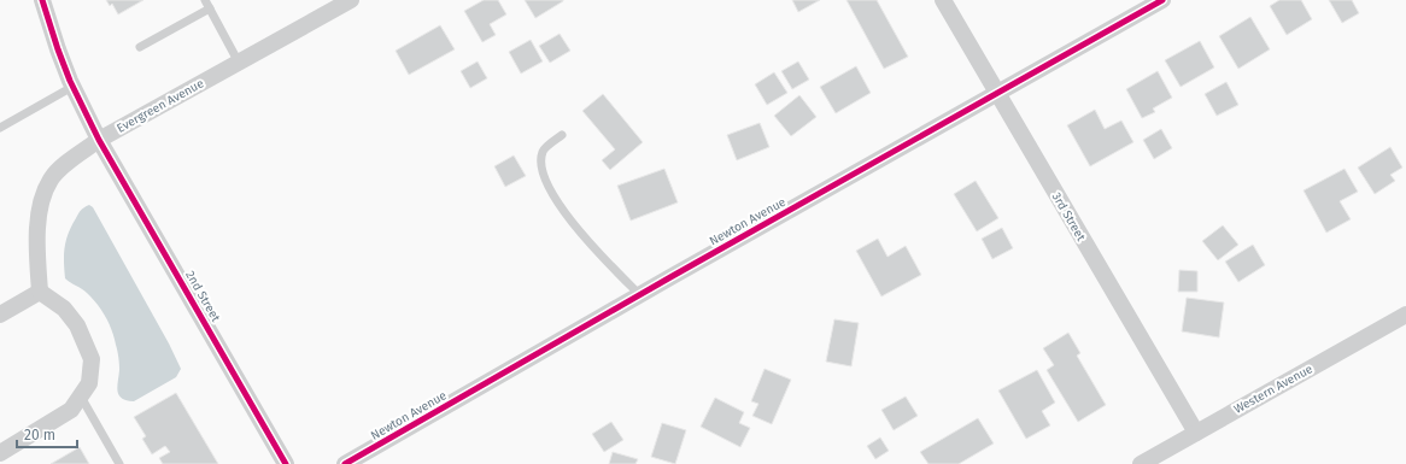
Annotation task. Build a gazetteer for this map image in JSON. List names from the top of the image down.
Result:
{
  "streets": {
    "street": [
      "Evergreen Avenue",
      "3rd Street",
      "Newton Avenue",
      "2nd Street",
      "Western Avenue"
    ]
  },
  "crossings": [
    ["Evergreen Avenue", "2nd Street"],
    ["3rd Street", "Newton Avenue"],
    ["3rd Street", "Western Avenue"]
  ],
  "scale_bar": "20 m"
}
